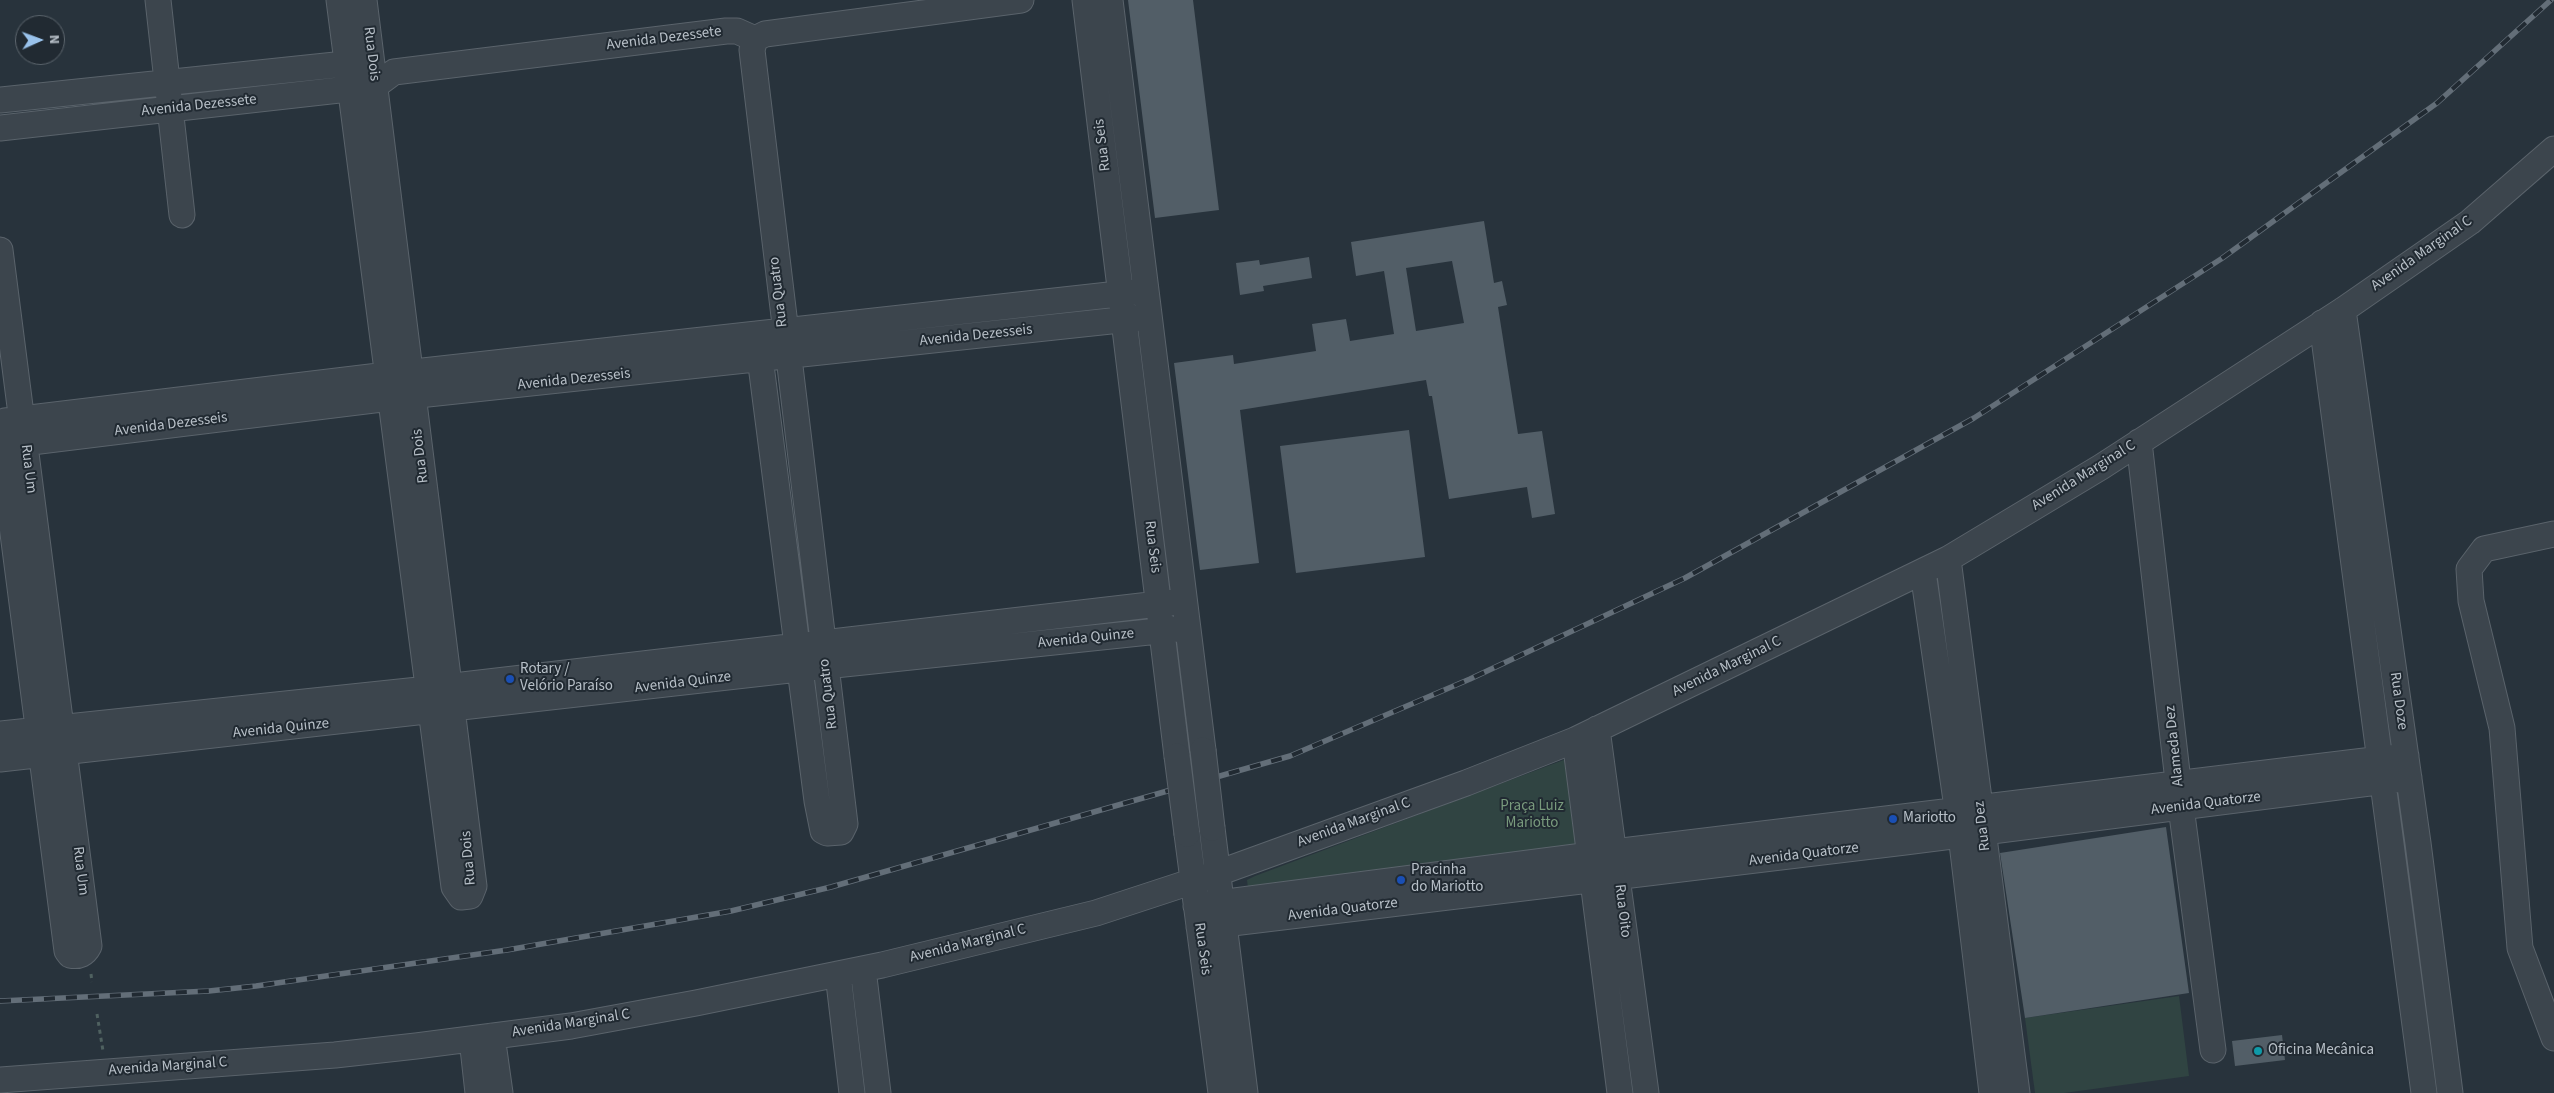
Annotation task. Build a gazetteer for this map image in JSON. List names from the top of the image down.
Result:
{
  "streets": {
    "street": [
      "Avenida Dezessete",
      "Rua Dois",
      "Rua Seis",
      "Avenida Marginal C",
      "Rua Quatro",
      "Avenida Dezesseis",
      "Rua Um",
      "Avenida Quinze",
      "Rua Doze",
      "Alameda Dez",
      "Avenida Quatorze",
      "Rua Dez",
      "Rua Oito"
    ]
  },
  "crossings": [
    ["Avenida Dezessete", "Rua Dois"],
    ["Avenida Dezessete", "Rua Quatro"],
    ["Rua Dois", "Avenida Dezesseis"],
    ["Rua Dois", "Avenida Quinze"],
    ["Rua Seis", "Avenida Marginal C"],
    ["Rua Seis", "Avenida Dezesseis"],
    ["Rua Seis", "Avenida Quinze"],
    ["Rua Seis", "Avenida Quatorze"],
    ["Avenida Marginal C", "Rua Doze"],
    ["Avenida Marginal C", "Alameda Dez"],
    ["Avenida Marginal C", "Rua Dez"],
    ["Avenida Marginal C", "Rua Oito"],
    ["Rua Quatro", "Avenida Dezesseis"],
    ["Rua Quatro", "Avenida Quinze"],
    ["Avenida Dezesseis", "Rua Um"],
    ["Rua Um", "Avenida Quinze"],
    ["Rua Doze", "Avenida Quatorze"],
    ["Alameda Dez", "Avenida Quatorze"],
    ["Avenida Quatorze", "Rua Dez"],
    ["Avenida Quatorze", "Rua Oito"]
  ],
  "parks": ["Praça Luiz Mariotto"],
  "places": [
    "Rotary / Velório Paraíso",
    "Mariotto",
    "Pracinha do Mariotto",
    "Oficina Mecânica"
  ],
  "north": "right"
}
